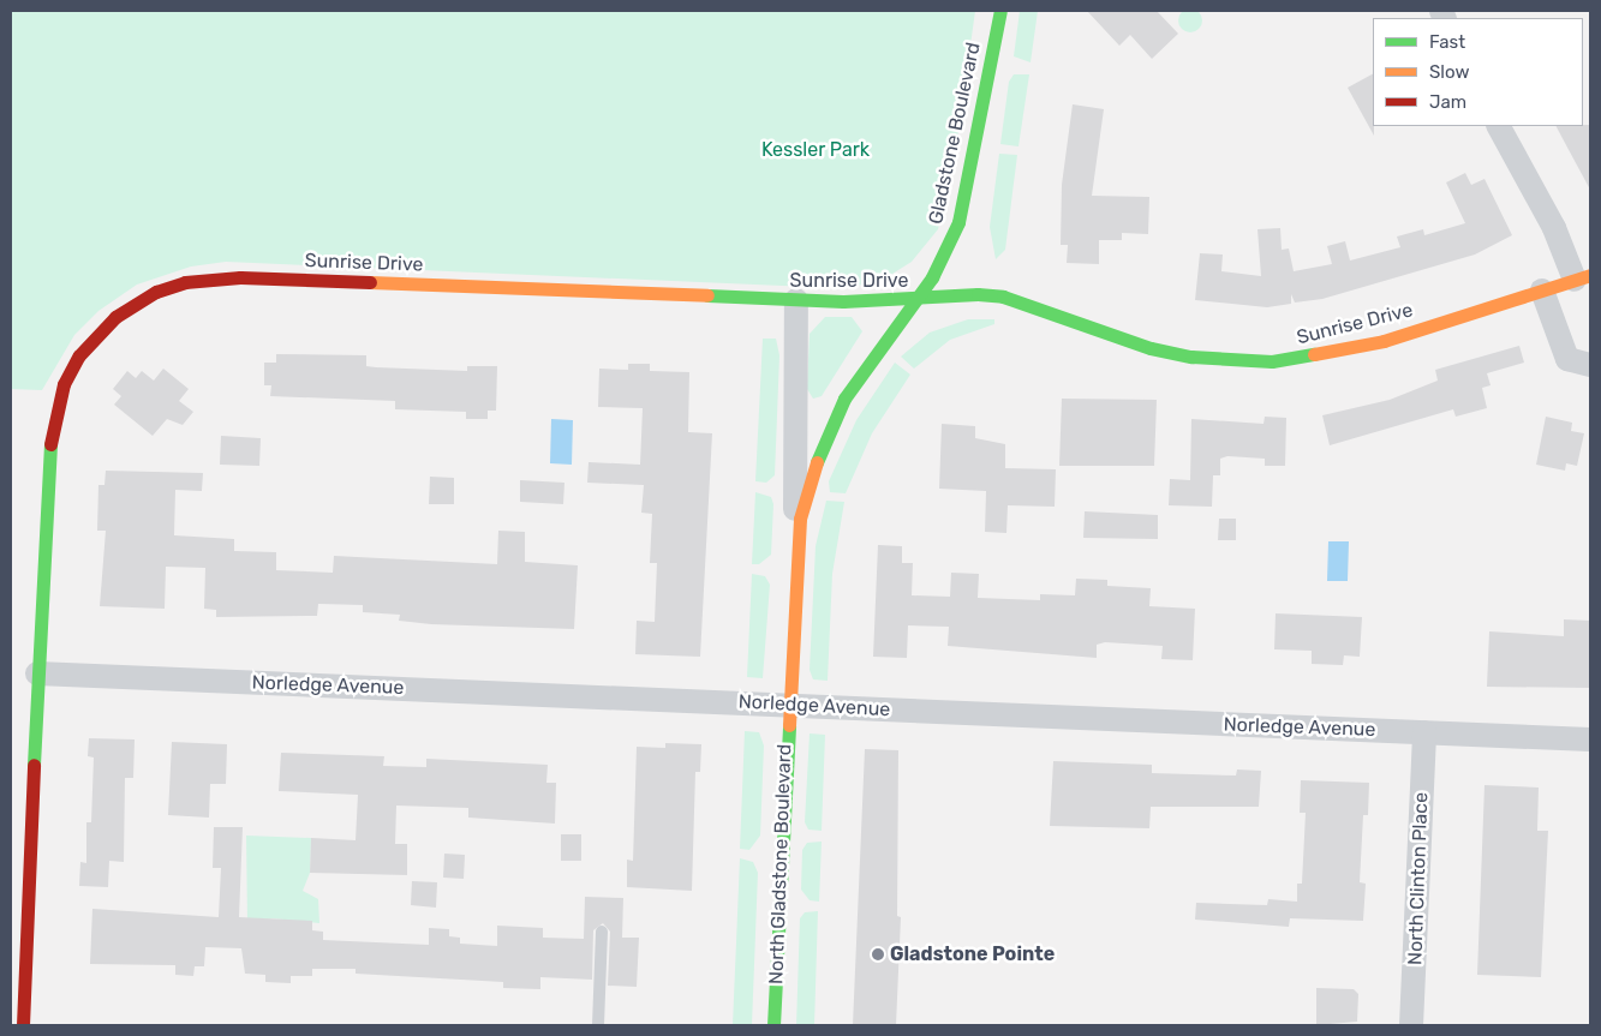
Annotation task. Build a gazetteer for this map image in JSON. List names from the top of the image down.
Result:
{
  "streets": {
    "street": [
      "Gladstone Boulevard",
      "Sunrise Drive",
      "Norledge Avenue",
      "North Gladstone Boulevard",
      "North Clinton Place"
    ]
  },
  "crossings": [
    ["Gladstone Boulevard", "Sunrise Drive"],
    ["Gladstone Boulevard", "North Gladstone Boulevard"],
    ["Sunrise Drive", "Norledge Avenue"],
    ["Sunrise Drive", "North Gladstone Boulevard"],
    ["Norledge Avenue", "North Gladstone Boulevard"],
    ["Norledge Avenue", "North Clinton Place"]
  ],
  "parks": ["Kessler Park"],
  "places": ["Gladstone Pointe"],
  "legend": ["Fast", "Slow", "Jam"]
}
